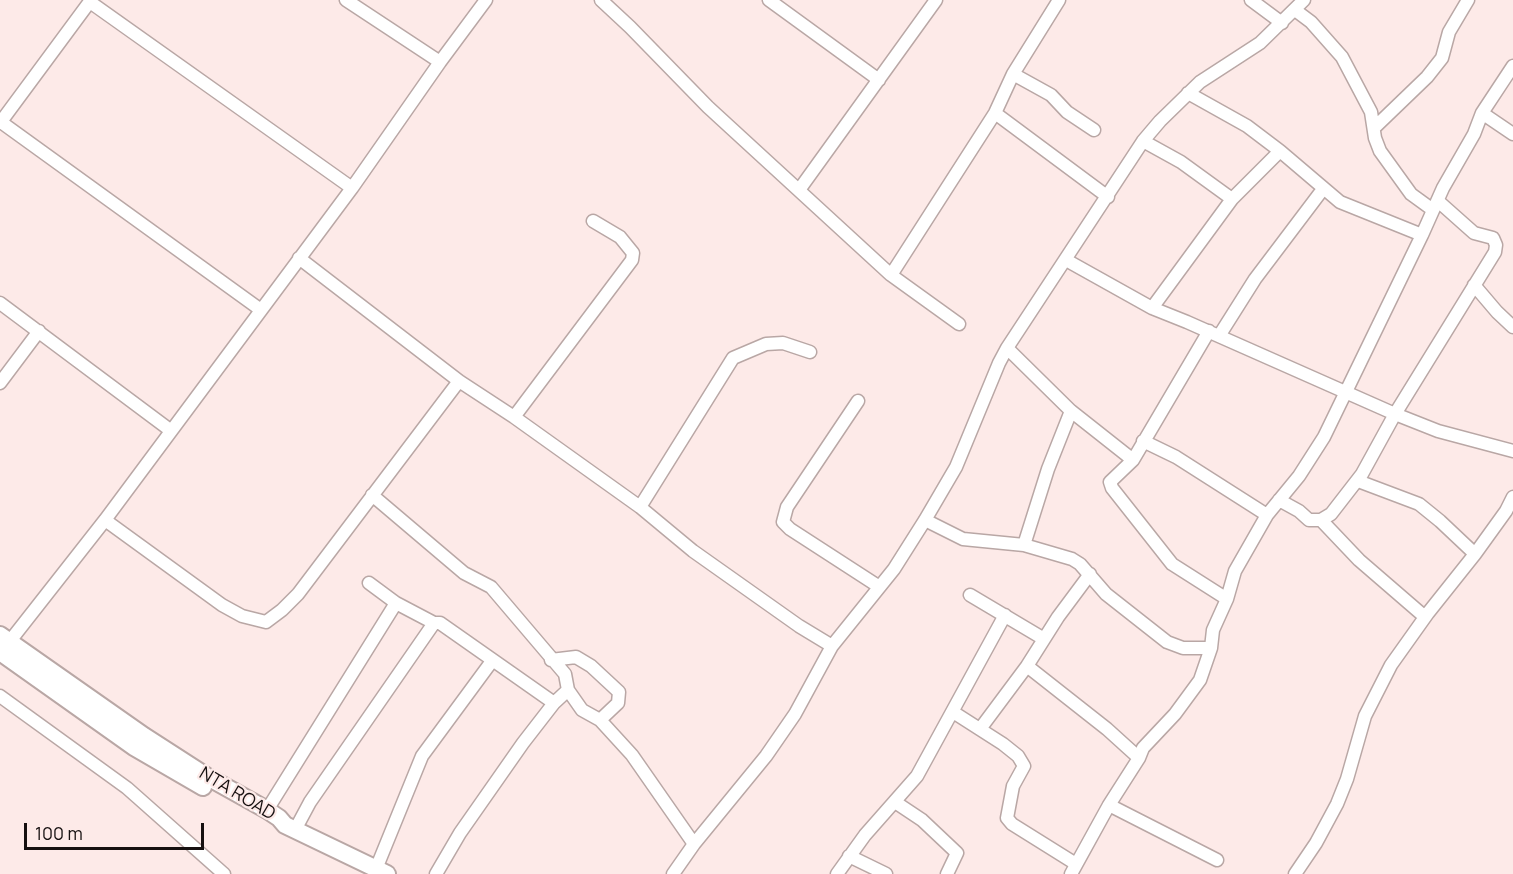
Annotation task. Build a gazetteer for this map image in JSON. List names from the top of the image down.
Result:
{
  "streets": {
    "main road": ["NTA ROAD"]
  },
  "scale_bar": "100 m"
}
